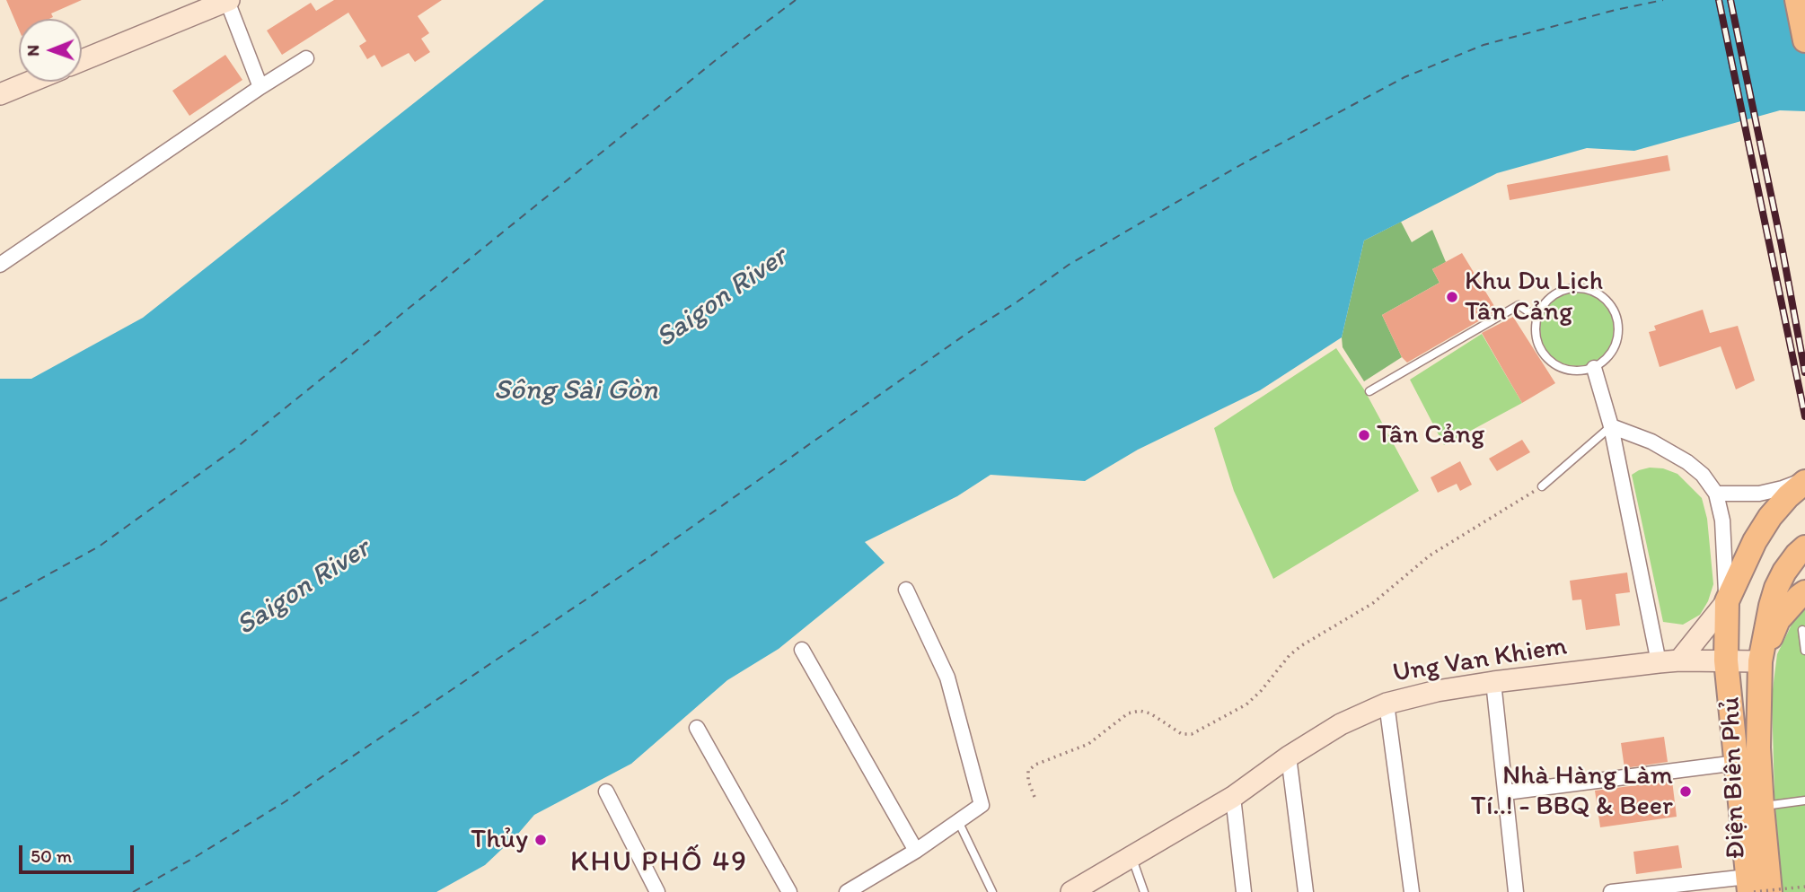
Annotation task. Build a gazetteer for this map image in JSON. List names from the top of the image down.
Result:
{
  "streets": {
    "main road": ["Ung Van Khiem", "Điện Biên Phủ"]
  },
  "crossings": [
    ["Ung Van Khiem", "Điện Biên Phủ"]
  ],
  "districts": ["KHU PHỐ 49"],
  "water": ["Saigon River", "Sông Sài Gòn"],
  "places": [
    "Khu Du Lịch Tân Cảng",
    "Tân Cảng",
    "Nhà Hàng Làm Tí..! - BBQ & Beer",
    "Thủy"
  ],
  "scale_bar": "50 m",
  "north": "left"
}
